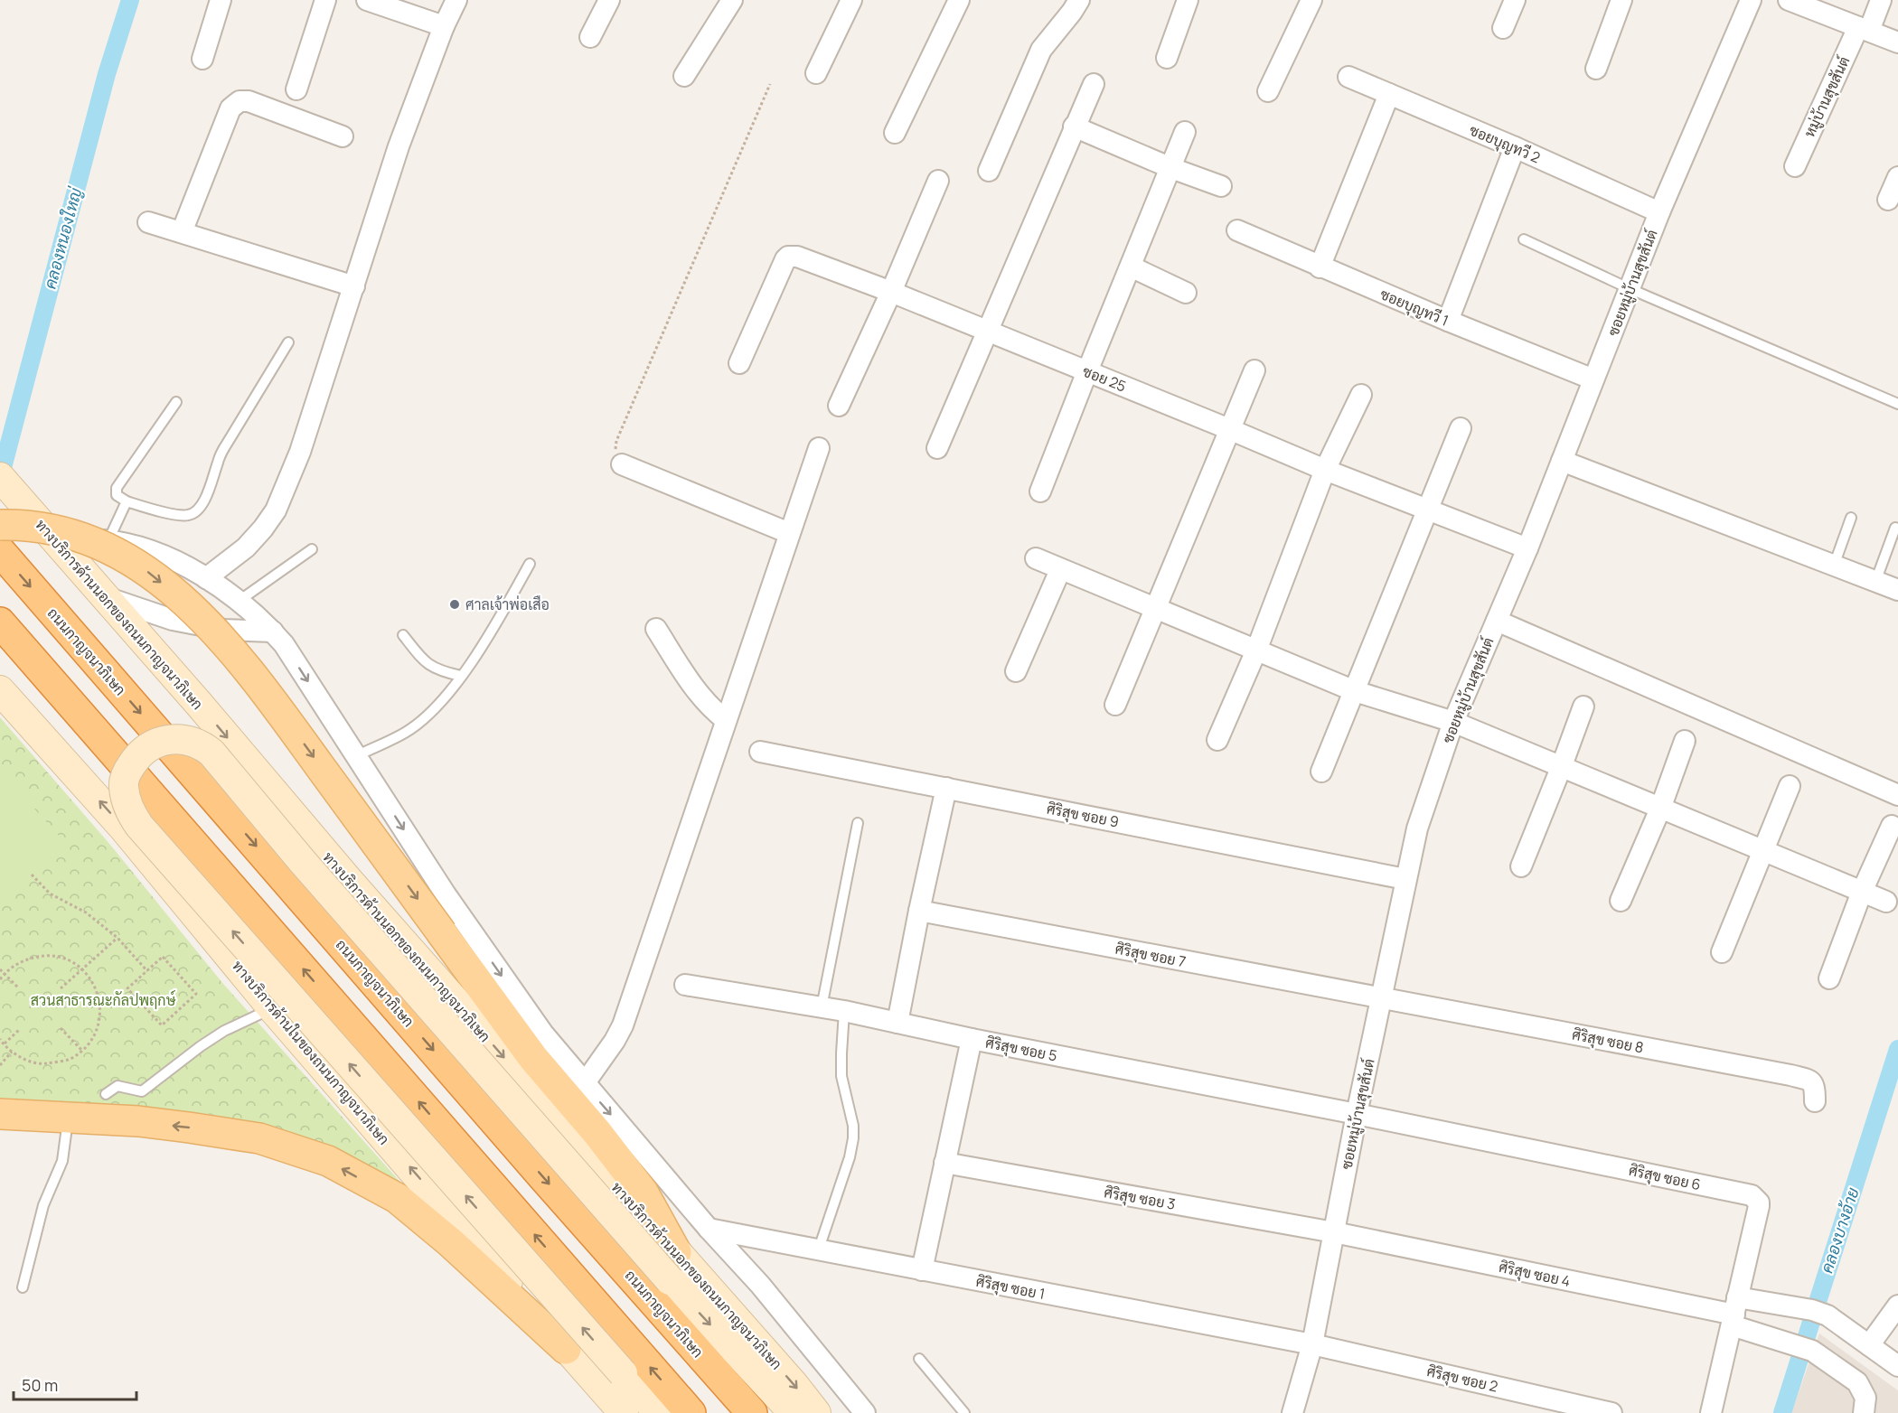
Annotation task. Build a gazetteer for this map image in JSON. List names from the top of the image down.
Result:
{
  "streets": {
    "highway": ["ถนนกาญจนาภิเษก"],
    "main road": ["ทางบริการด้านนอกของถนนกาญจนาภิเษก", "ทางบริการด้านในของถนนกาญจนาภิเษก"],
    "street": [
      "หมู่บ้านสุขสันต์",
      "ซอยบุญทวี 2",
      "ซอยหมู่บ้านสุขสันต์",
      "ซอยบุญทวี 1",
      "ซอย 25",
      "ศิริสุข ซอย 9",
      "ศิริสุข ซอย 7",
      "ศิริสุข ซอย 8",
      "ศิริสุข ซอย 5",
      "ศิริสุข ซอย 6",
      "ศิริสุข ซอย 3",
      "ศิริสุข ซอย 4",
      "ศิริสุข ซอย 1",
      "ศิริสุข ซอย 2"
    ]
  },
  "crossings": [
    ["ซอยบุญทวี 2", "ซอยหมู่บ้านสุขสันต์"],
    ["ซอยหมู่บ้านสุขสันต์", "ซอยบุญทวี 1"],
    ["ซอยหมู่บ้านสุขสันต์", "ซอย 25"],
    ["ซอยหมู่บ้านสุขสันต์", "ศิริสุข ซอย 9"],
    ["ซอยหมู่บ้านสุขสันต์", "ศิริสุข ซอย 7"],
    ["ซอยหมู่บ้านสุขสันต์", "ศิริสุข ซอย 8"],
    ["ซอยหมู่บ้านสุขสันต์", "ศิริสุข ซอย 5"],
    ["ซอยหมู่บ้านสุขสันต์", "ศิริสุข ซอย 6"],
    ["ซอยหมู่บ้านสุขสันต์", "ศิริสุข ซอย 3"],
    ["ซอยหมู่บ้านสุขสันต์", "ศิริสุข ซอย 4"],
    ["ซอยหมู่บ้านสุขสันต์", "ศิริสุข ซอย 1"],
    ["ซอยหมู่บ้านสุขสันต์", "ศิริสุข ซอย 2"],
    ["ศิริสุข ซอย 7", "ศิริสุข ซอย 8"],
    ["ศิริสุข ซอย 5", "ศิริสุข ซอย 6"],
    ["ศิริสุข ซอย 6", "ศิริสุข ซอย 4"],
    ["ศิริสุข ซอย 3", "ศิริสุข ซอย 4"],
    ["ศิริสุข ซอย 1", "ศิริสุข ซอย 2"]
  ],
  "water": ["คลองหนองใหญ่", "คลองบางอ้าย"],
  "parks": ["สวนสาธารณะกัลปพฤกษ์"],
  "places": ["ศาลเจ้าพ่อเสือ"],
  "scale_bar": "50 m"
}
